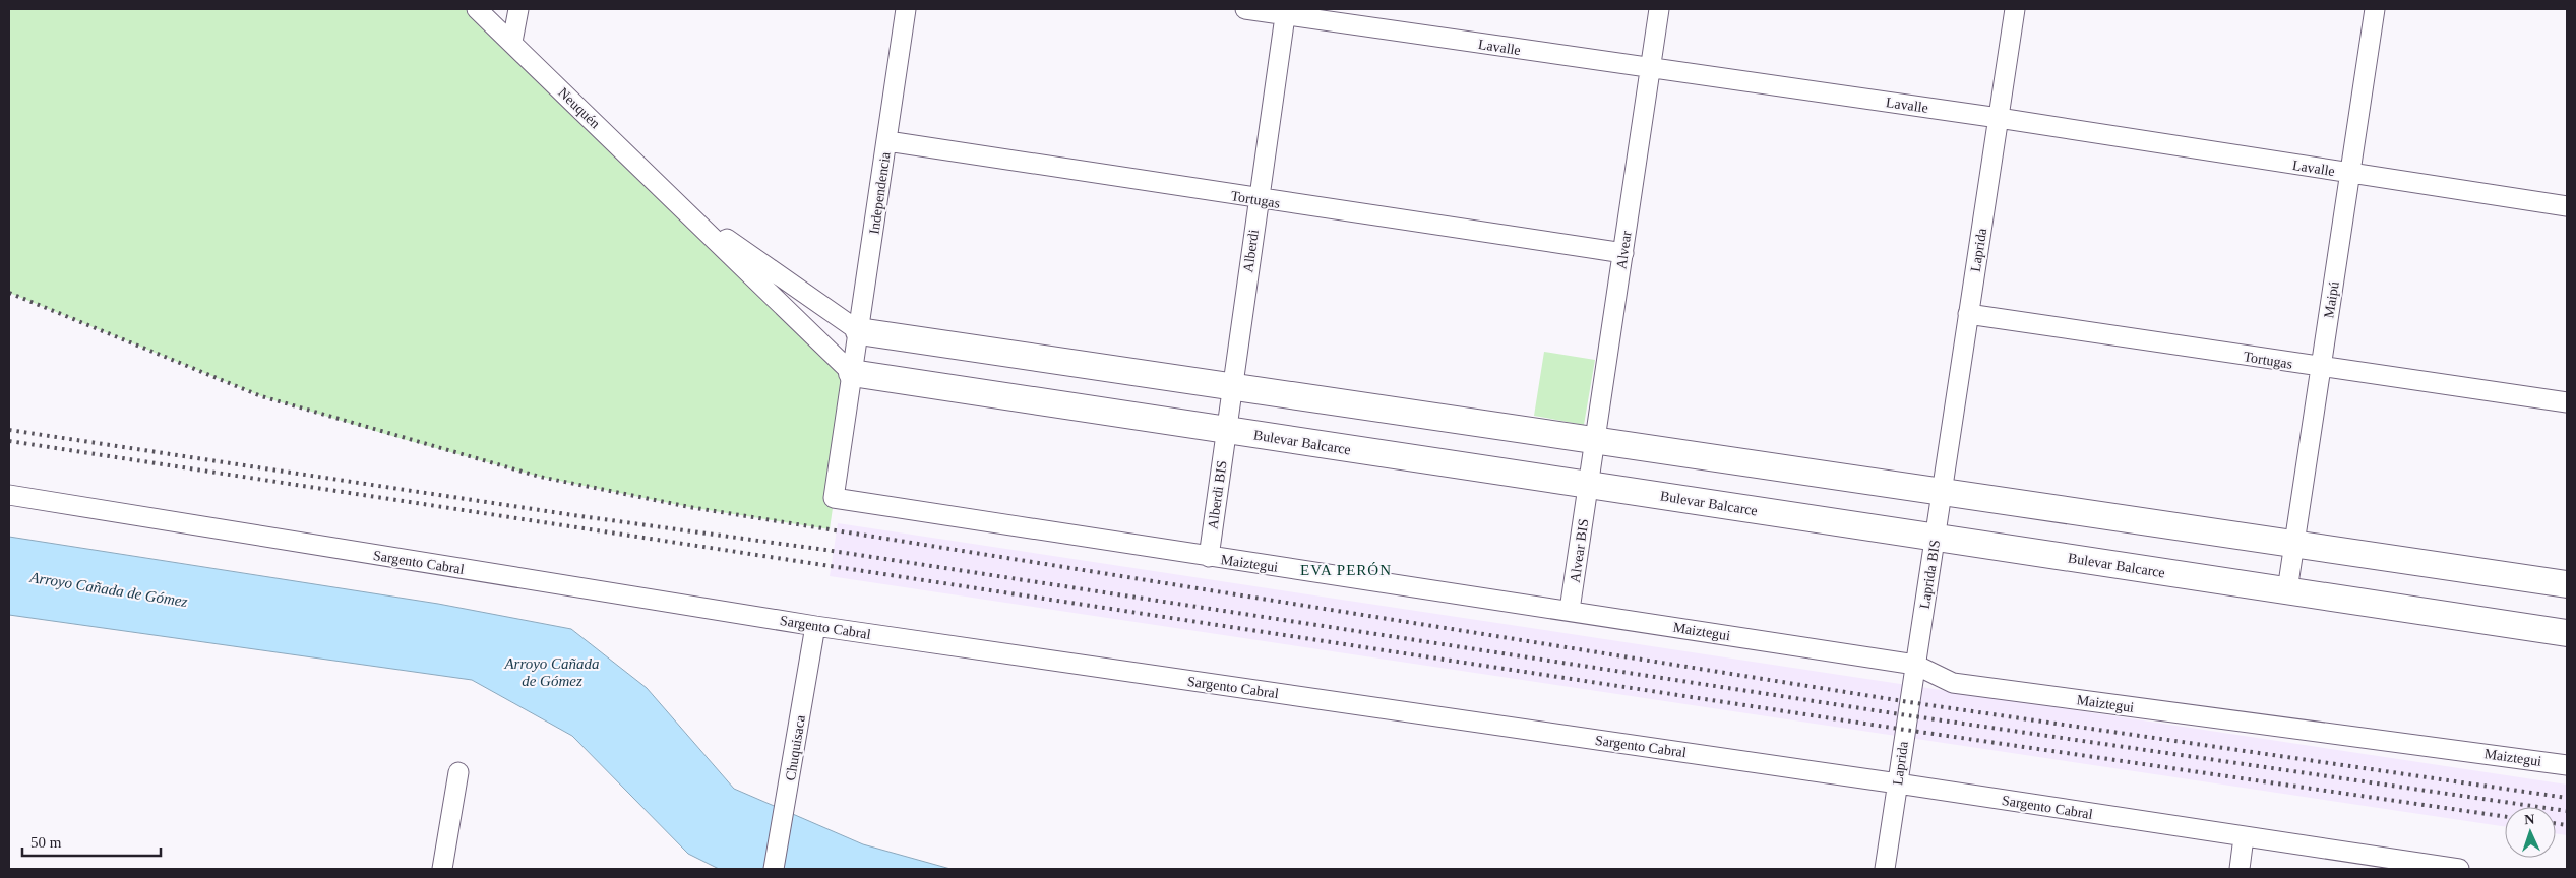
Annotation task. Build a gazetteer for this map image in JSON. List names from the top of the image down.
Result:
{
  "streets": {
    "main road": ["Bulevar Balcarce"],
    "street": [
      "Lavalle",
      "Neuquén",
      "Independencia",
      "Tortugas",
      "Alvear",
      "Laprida",
      "Alberdi",
      "Maipú",
      "Alberdi BIS",
      "Alvear BIS",
      "Sargento Cabral",
      "Maiztegui",
      "Laprida BIS",
      "Chuquisaca"
    ]
  },
  "crossings": [
    ["Lavalle", "Alvear"],
    ["Lavalle", "Laprida"],
    ["Lavalle", "Alberdi"],
    ["Lavalle", "Maipú"],
    ["Neuquén", "Independencia"],
    ["Neuquén", "Bulevar Balcarce"],
    ["Independencia", "Tortugas"],
    ["Independencia", "Bulevar Balcarce"],
    ["Independencia", "Maiztegui"],
    ["Tortugas", "Alvear"],
    ["Tortugas", "Laprida"],
    ["Tortugas", "Alberdi"],
    ["Tortugas", "Maipú"],
    ["Alvear", "Bulevar Balcarce"],
    ["Alvear", "Alvear BIS"],
    ["Laprida", "Sargento Cabral"],
    ["Laprida", "Maiztegui"],
    ["Laprida", "Laprida BIS"],
    ["Alberdi", "Bulevar Balcarce"],
    ["Alberdi", "Alberdi BIS"],
    ["Maipú", "Bulevar Balcarce"],
    ["Bulevar Balcarce", "Alberdi BIS"],
    ["Bulevar Balcarce", "Alvear BIS"],
    ["Bulevar Balcarce", "Laprida BIS"],
    ["Alberdi BIS", "Maiztegui"],
    ["Alvear BIS", "Maiztegui"],
    ["Sargento Cabral", "Chuquisaca"],
    ["Maiztegui", "Laprida BIS"]
  ],
  "districts": ["EVA PERÓN"],
  "water": ["Arroyo Cañada de Gómez"],
  "scale_bar": "50 m",
  "north": "top"
}
